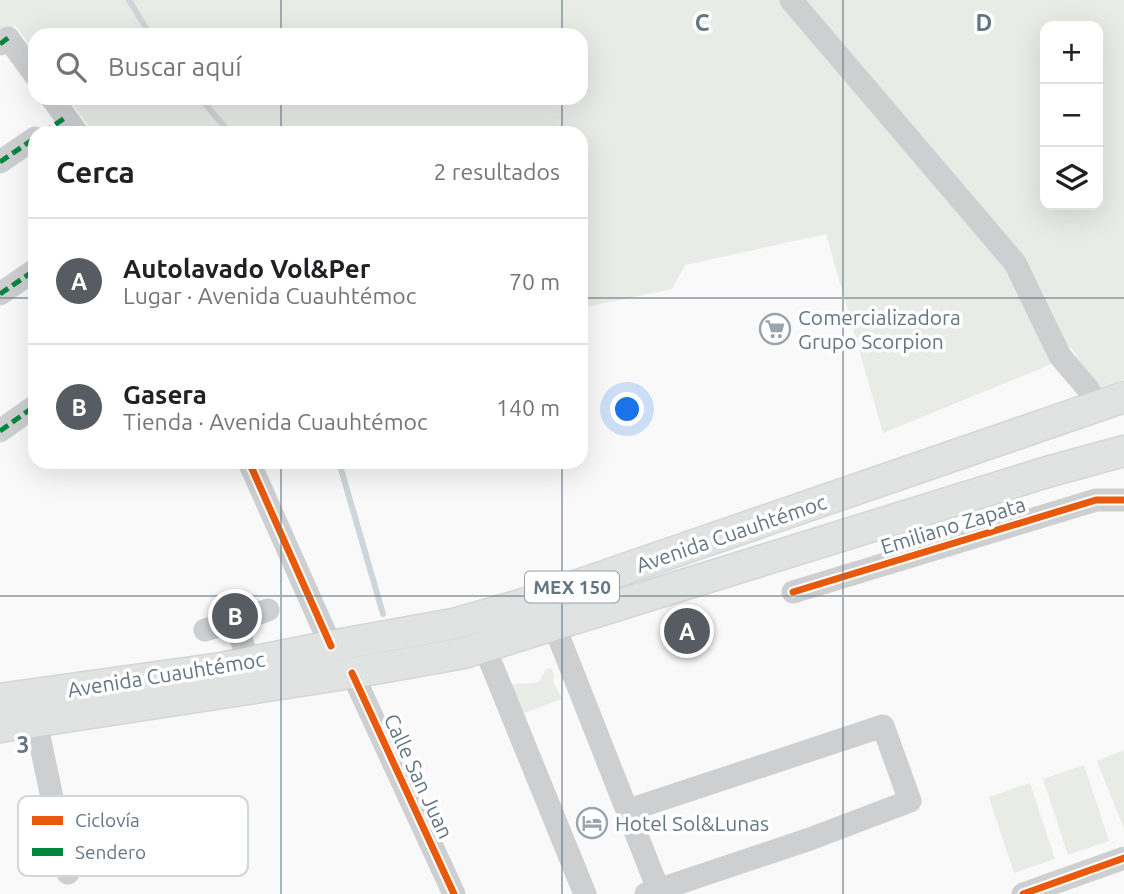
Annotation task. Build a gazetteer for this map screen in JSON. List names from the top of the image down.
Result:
{
  "streets": {
    "main road": ["Avenida Cuauhtémoc", "MEX 150"],
    "street": ["Emiliano Zapata", "Calle San Juan"]
  },
  "crossings": [
    ["MEX 150", "Calle San Juan"]
  ],
  "places": {
    "supermarket": ["Comercializadora Grupo Scorpion"],
    "hotel": ["Hotel Sol&Lunas"]
  },
  "legend": ["Ciclovía", "Sendero"],
  "page": {
    "map_buttons": ["+", "−"],
    "search": "Buscar aquí",
    "heading": ["Cerca", "2 resultados"],
    "list": [
      {
        "mark": "A",
        "name": "Autolavado Vol&Per",
        "note": "Lugar · Avenida Cuauhtémoc",
        "value": "70 m"
      },
      {
        "mark": "B",
        "name": "Gasera",
        "note": "Tienda · Avenida Cuauhtémoc",
        "value": "140 m"
      }
    ],
    "pins": ["B", "A"]
  },
  "grid": {
    "columns": ["C", "D"],
    "rows": ["3"]
  }
}
